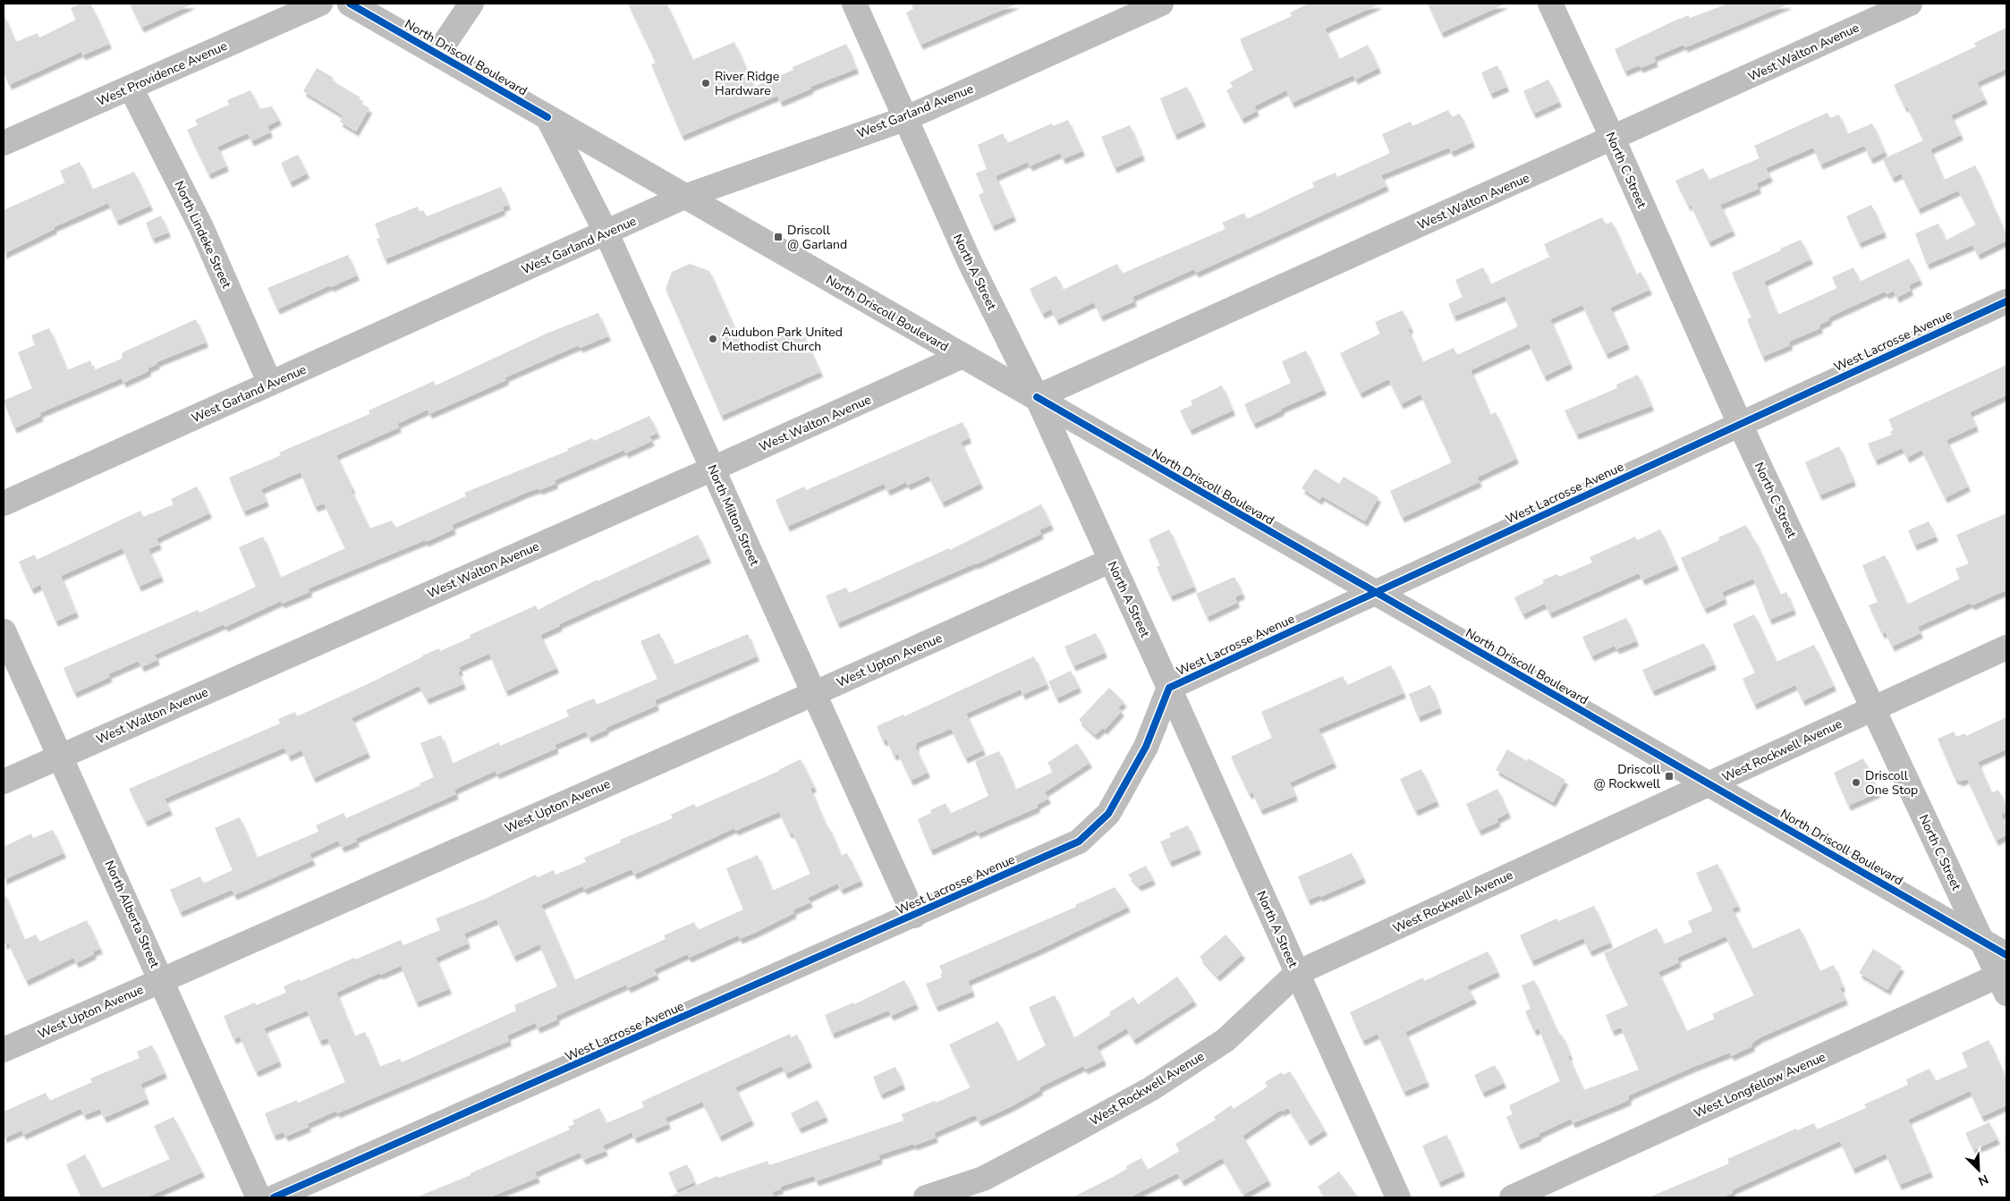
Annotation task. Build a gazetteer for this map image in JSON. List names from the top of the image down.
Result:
{
  "streets": {
    "street": [
      "West Walton Avenue",
      "North Driscoll Boulevard",
      "West Providence Avenue",
      "West Garland Avenue",
      "North C Street",
      "North Lindeke Street",
      "North A Street",
      "West Lacrosse Avenue",
      "North Milton Street",
      "West Upton Avenue",
      "West Rockwell Avenue",
      "North Alberta Street",
      "West Longfellow Avenue"
    ]
  },
  "crossings": [
    ["West Walton Avenue", "North Driscoll Boulevard"],
    ["West Walton Avenue", "North C Street"],
    ["West Walton Avenue", "North A Street"],
    ["West Walton Avenue", "North Milton Street"],
    ["West Walton Avenue", "North Alberta Street"],
    ["North Driscoll Boulevard", "West Garland Avenue"],
    ["North Driscoll Boulevard", "North C Street"],
    ["North Driscoll Boulevard", "North A Street"],
    ["North Driscoll Boulevard", "West Lacrosse Avenue"],
    ["North Driscoll Boulevard", "North Milton Street"],
    ["North Driscoll Boulevard", "West Rockwell Avenue"],
    ["North Driscoll Boulevard", "West Longfellow Avenue"],
    ["West Providence Avenue", "North Lindeke Street"],
    ["West Garland Avenue", "North Lindeke Street"],
    ["West Garland Avenue", "North A Street"],
    ["West Garland Avenue", "North Milton Street"],
    ["North C Street", "West Lacrosse Avenue"],
    ["North C Street", "West Rockwell Avenue"],
    ["North A Street", "West Lacrosse Avenue"],
    ["North A Street", "West Upton Avenue"],
    ["North A Street", "West Rockwell Avenue"],
    ["West Lacrosse Avenue", "North Milton Street"],
    ["North Milton Street", "West Upton Avenue"],
    ["West Upton Avenue", "North Alberta Street"]
  ],
  "places": {
    "other": ["River Ridge Hardware", "Audubon Park United Methodist Church", "Driscoll One Stop"],
    "transit": ["Driscoll @ Garland", "Driscoll @ Rockwell"]
  },
  "north": "bottom right"
}
